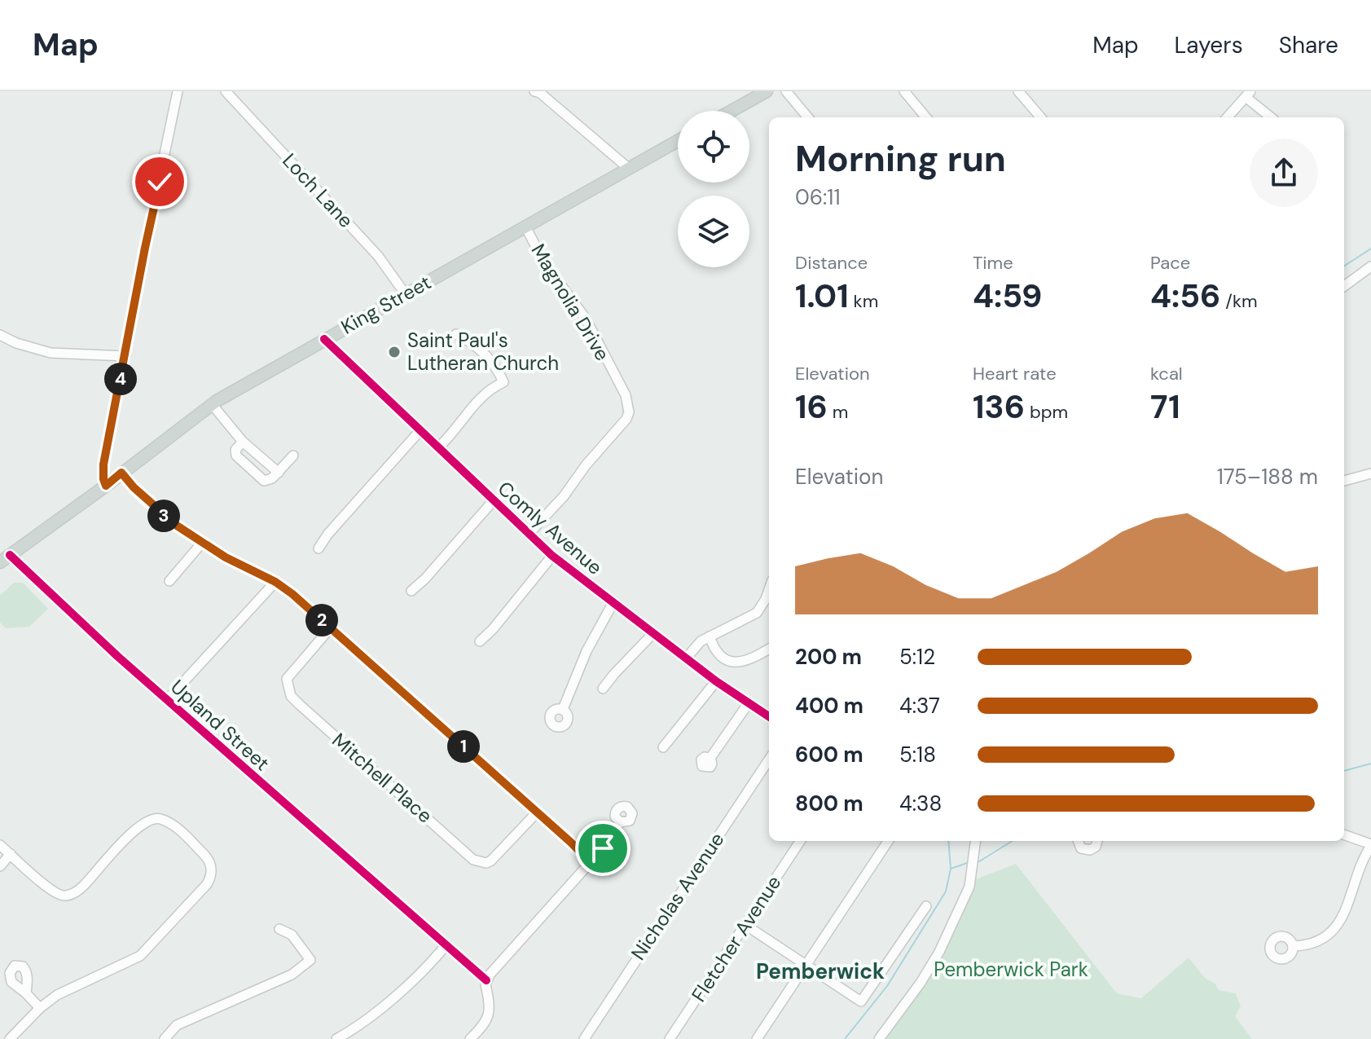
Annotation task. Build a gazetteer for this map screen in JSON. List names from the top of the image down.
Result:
{
  "streets": {
    "main road": ["King Street"],
    "street": [
      "Loch Lane",
      "Magnolia Drive",
      "Comly Avenue",
      "Upland Street",
      "Mitchell Place",
      "Nicholas Avenue",
      "Fletcher Avenue"
    ]
  },
  "crossings": [
    ["Loch Lane", "King Street"],
    ["Magnolia Drive", "King Street"],
    ["Magnolia Drive", "Comly Avenue"],
    ["King Street", "Comly Avenue"],
    ["King Street", "Upland Street"]
  ],
  "districts": ["Pemberwick"],
  "parks": ["Pemberwick Park"],
  "places": ["Saint Paul's Lutheran Church"],
  "page": {
    "header": "Map",
    "nav": ["Map", "Layers", "Share"],
    "heading": ["Morning run", "06:11"],
    "stats": [
      ["Distance", "1.01 km"],
      ["Time", "4:59"],
      ["Pace", "4:56 /km"],
      ["Elevation", "16 m"],
      ["Heart rate", "136 bpm"],
      ["kcal", "71"]
    ],
    "pins": [
      "4",
      "3",
      "2",
      "1"
    ],
    "chart": ["Elevation", "175–188 m"],
    "list": [
      {
        "name": "200 m",
        "note": "5:12"
      },
      {
        "name": "400 m",
        "note": "4:37"
      },
      {
        "name": "600 m",
        "note": "5:18"
      },
      {
        "name": "800 m",
        "note": "4:38"
      }
    ]
  }
}
